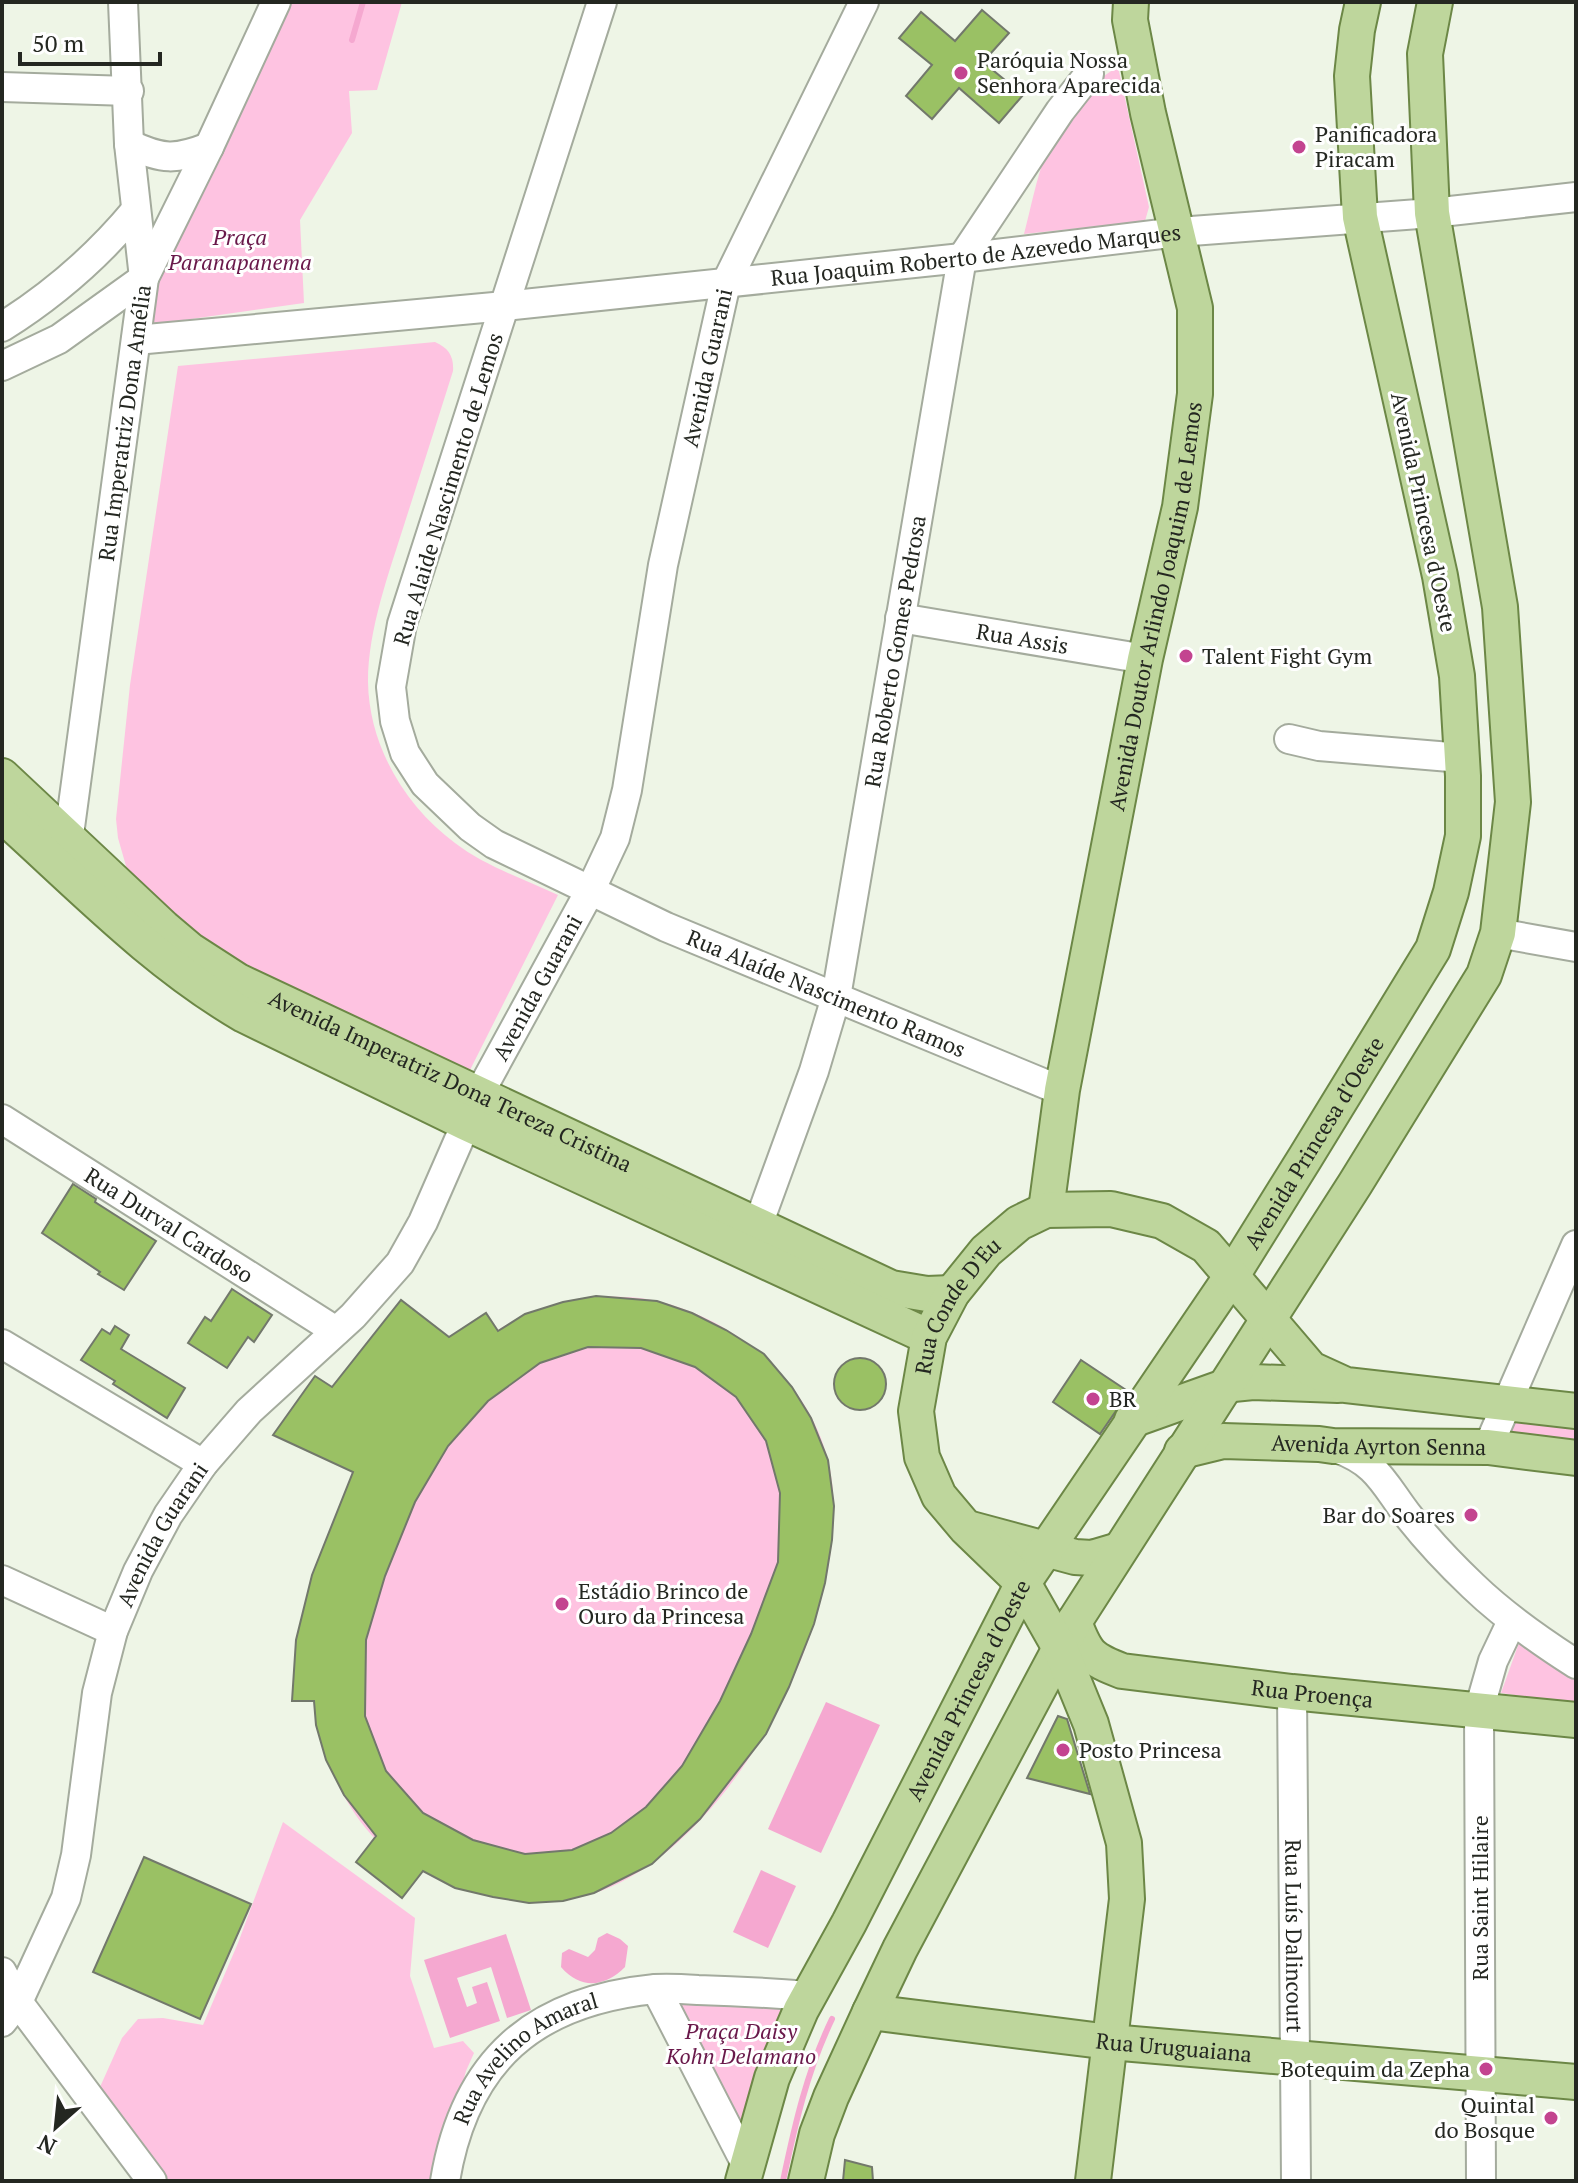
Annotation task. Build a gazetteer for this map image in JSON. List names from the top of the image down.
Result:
{
  "streets": {
    "main road": [
      "Avenida Princesa d'Oeste",
      "Avenida Doutor Arlindo Joaquim de Lemos",
      "Avenida Imperatriz Dona Tereza Cristina",
      "Rua Conde D'Eu",
      "Avenida Ayrton Senna",
      "Rua Proença",
      "Rua Uruguaiana"
    ],
    "street": [
      "Rua Joaquim Roberto de Azevedo Marques",
      "Avenida Guarani",
      "Rua Imperatriz Dona Amélia",
      "Rua Alaide Nascimento de Lemos",
      "Rua Assis",
      "Rua Roberto Gomes Pedrosa",
      "Rua Alaíde Nascimento Ramos",
      "Rua Durval Cardoso",
      "Rua Saint Hilaire",
      "Rua Luís Dalincourt",
      "Rua Avelino Amaral"
    ]
  },
  "crossings": [
    ["Rua Joaquim Roberto de Azevedo Marques", "Avenida Guarani"],
    ["Rua Joaquim Roberto de Azevedo Marques", "Rua Imperatriz Dona Amélia"],
    ["Rua Joaquim Roberto de Azevedo Marques", "Rua Alaide Nascimento de Lemos"],
    ["Rua Joaquim Roberto de Azevedo Marques", "Avenida Princesa d'Oeste"],
    ["Rua Joaquim Roberto de Azevedo Marques", "Avenida Doutor Arlindo Joaquim de Lemos"],
    ["Rua Joaquim Roberto de Azevedo Marques", "Rua Roberto Gomes Pedrosa"],
    ["Avenida Guarani", "Rua Alaide Nascimento de Lemos"],
    ["Avenida Guarani", "Rua Alaíde Nascimento Ramos"],
    ["Avenida Guarani", "Avenida Imperatriz Dona Tereza Cristina"],
    ["Avenida Guarani", "Rua Durval Cardoso"],
    ["Rua Imperatriz Dona Amélia", "Avenida Imperatriz Dona Tereza Cristina"],
    ["Rua Alaide Nascimento de Lemos", "Rua Alaíde Nascimento Ramos"],
    ["Avenida Princesa d'Oeste", "Rua Conde D'Eu"],
    ["Avenida Princesa d'Oeste", "Rua Avelino Amaral"],
    ["Avenida Doutor Arlindo Joaquim de Lemos", "Rua Assis"],
    ["Avenida Doutor Arlindo Joaquim de Lemos", "Rua Alaíde Nascimento Ramos"],
    ["Avenida Doutor Arlindo Joaquim de Lemos", "Rua Conde D'Eu"],
    ["Rua Assis", "Rua Roberto Gomes Pedrosa"],
    ["Rua Roberto Gomes Pedrosa", "Rua Alaíde Nascimento Ramos"],
    ["Rua Roberto Gomes Pedrosa", "Avenida Imperatriz Dona Tereza Cristina"],
    ["Avenida Imperatriz Dona Tereza Cristina", "Rua Conde D'Eu"],
    ["Rua Conde D'Eu", "Rua Proença"],
    ["Rua Proença", "Rua Saint Hilaire"],
    ["Rua Proença", "Rua Luís Dalincourt"],
    ["Rua Saint Hilaire", "Rua Uruguaiana"],
    ["Rua Luís Dalincourt", "Rua Uruguaiana"]
  ],
  "parks": ["Praça Paranapanema", "Praça Daisy Kohn Delamano"],
  "places": [
    "Paróquia Nossa Senhora Aparecida",
    "Panificadora Piracam",
    "Talent Fight Gym",
    "BR",
    "Bar do Soares",
    "Estádio Brinco de Ouro da Princesa",
    "Posto Princesa",
    "Botequim da Zepha",
    "Quintal do Bosque"
  ],
  "scale_bar": "50 m",
  "north": "bottom left"
}
